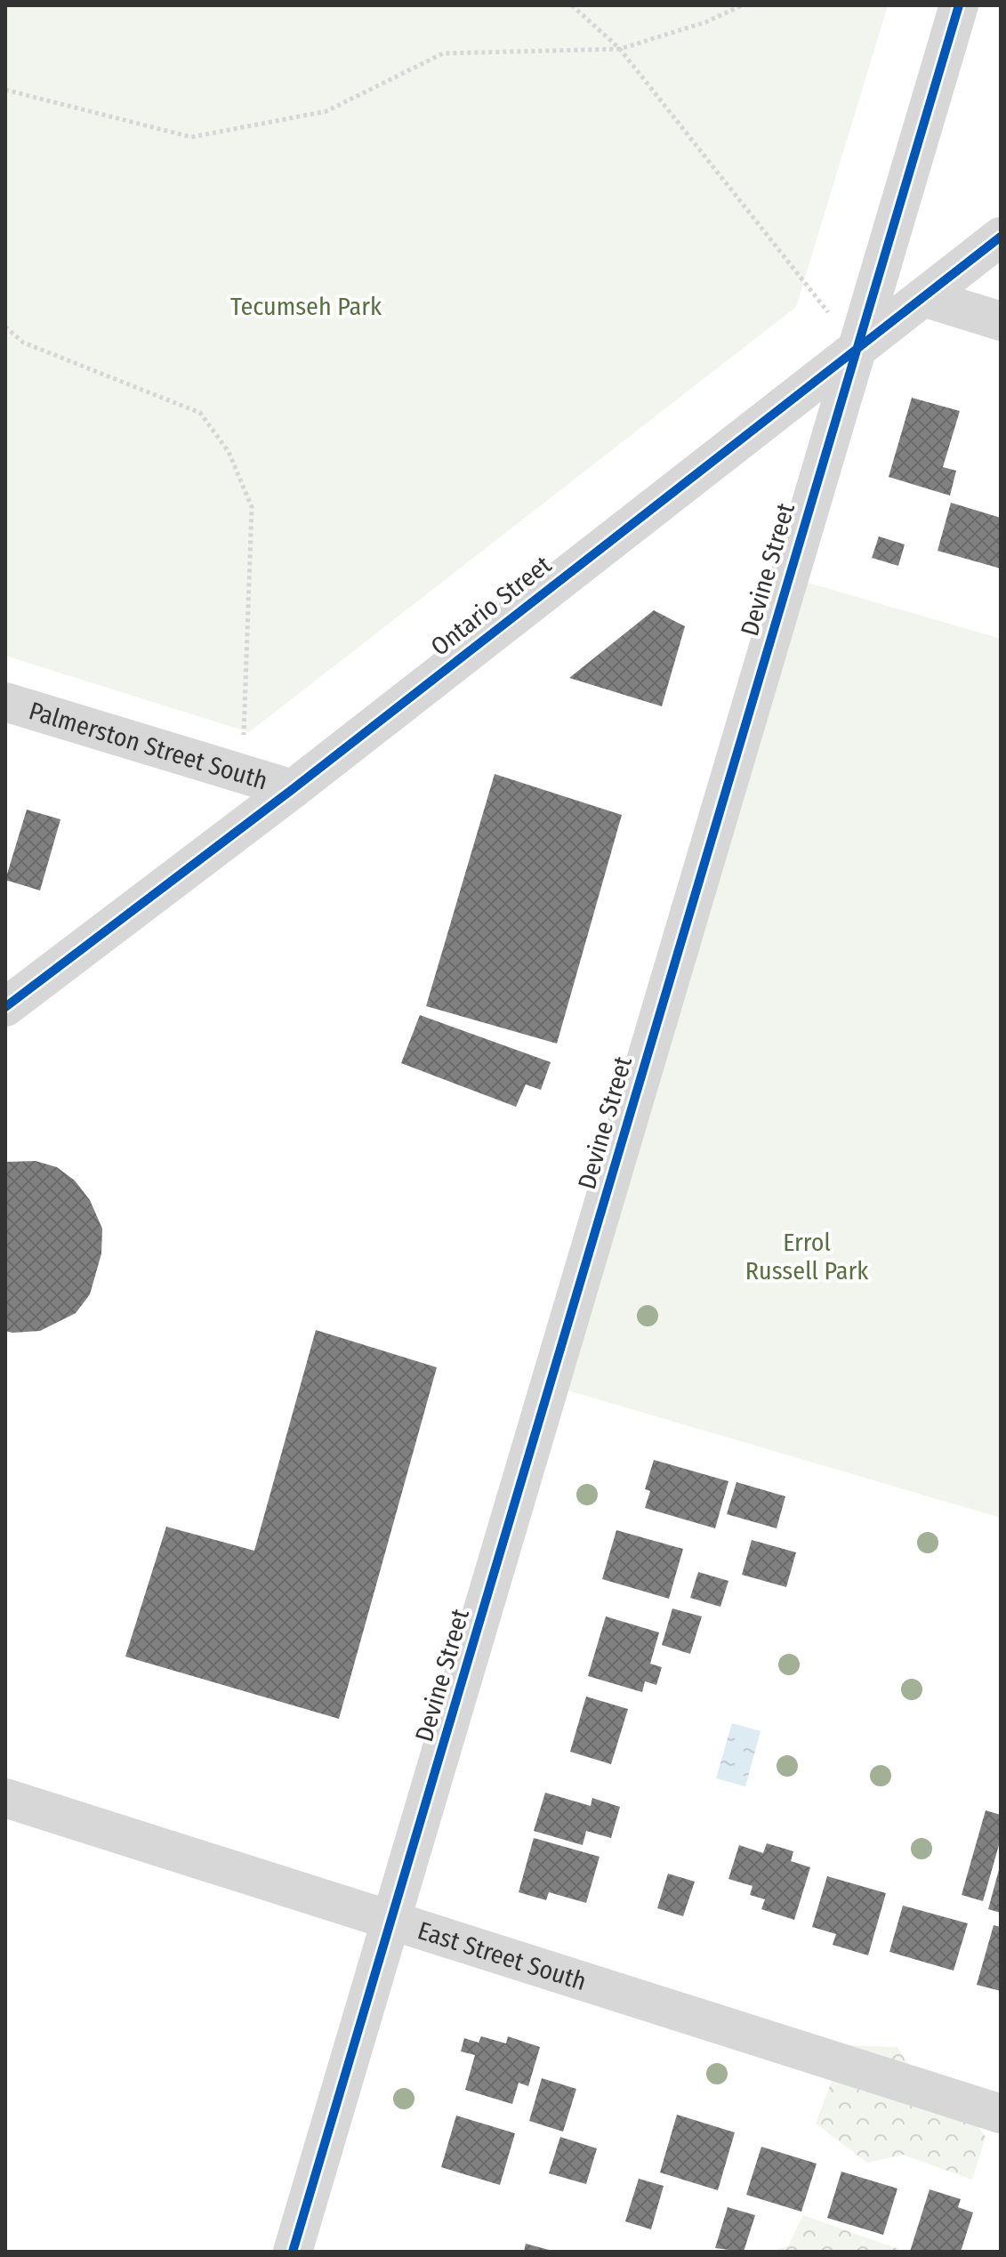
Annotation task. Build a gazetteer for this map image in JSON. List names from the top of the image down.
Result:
{
  "streets": {
    "street": [
      "Devine Street",
      "Ontario Street",
      "Palmerston Street South",
      "East Street South"
    ]
  },
  "crossings": [
    ["Devine Street", "Ontario Street"],
    ["Devine Street", "East Street South"],
    ["Ontario Street", "Palmerston Street South"]
  ],
  "parks": ["Tecumseh Park", "Errol Russell Park"]
}
